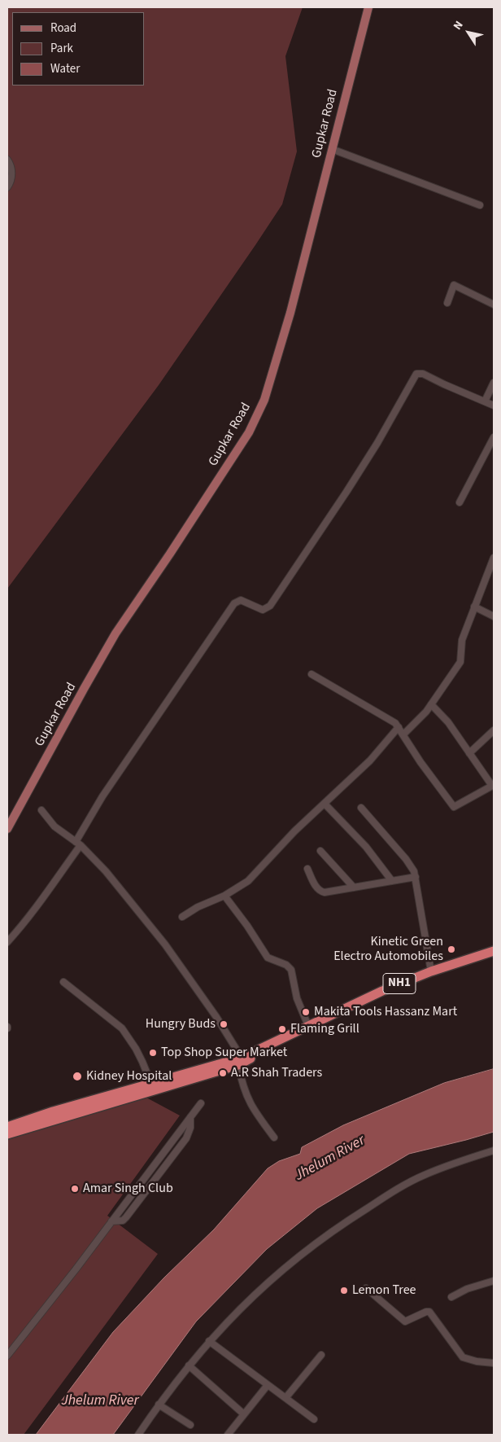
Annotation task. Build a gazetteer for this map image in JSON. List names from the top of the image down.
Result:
{
  "streets": {
    "highway": ["NH1"],
    "main road": ["Gupkar Road"]
  },
  "water": ["Jhelum River"],
  "places": [
    "Kinetic Green Electro Automobiles",
    "Makita Tools Hassanz Mart",
    "Hungry Buds",
    "Flaming Grill",
    "Top Shop Super Market",
    "A.R Shah Traders",
    "Kidney Hospital",
    "Amar Singh Club",
    "Lemon Tree"
  ],
  "legend": ["Road", "Park", "Water"],
  "north": "top left"
}
